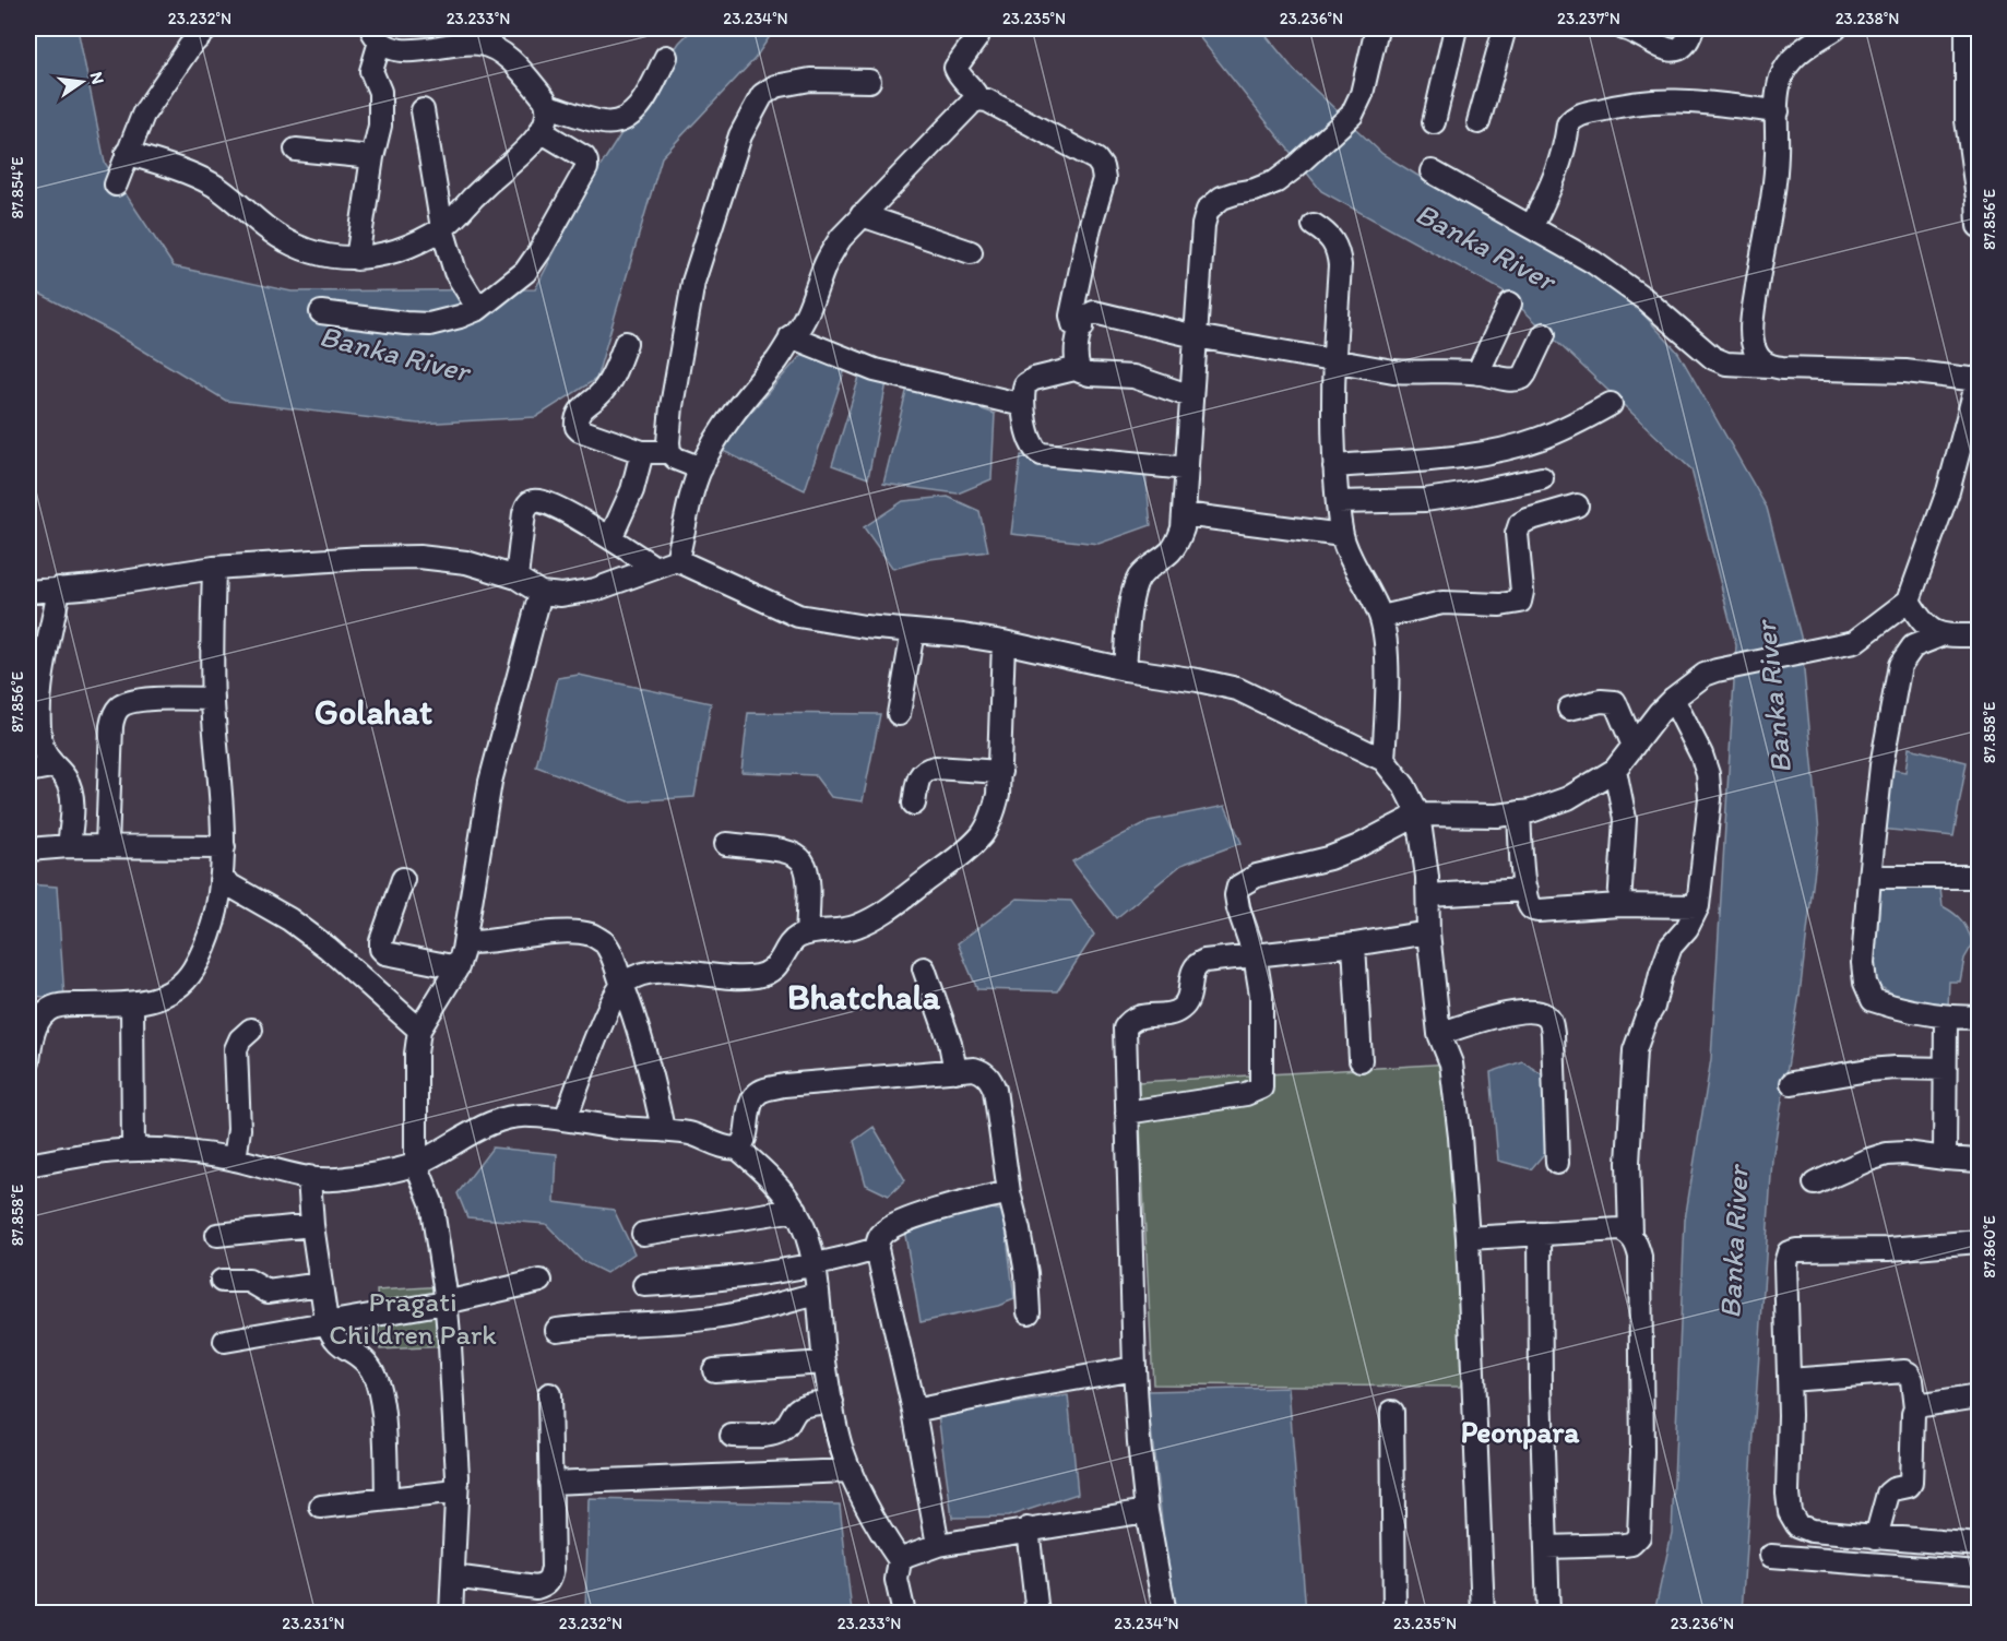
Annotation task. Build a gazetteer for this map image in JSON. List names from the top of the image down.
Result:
{
  "districts": ["Golahat", "Bhatchala", "Peonpara"],
  "water": ["Banka River"],
  "parks": ["Pragati Children Park"],
  "north": "right",
  "coordinates": [
    "23.232°N",
    "23.233°N",
    "23.234°N",
    "23.235°N",
    "23.236°N",
    "23.237°N",
    "23.238°N",
    "87.854°E",
    "87.856°E",
    "87.858°E",
    "87.860°E",
    "23.231°N"
  ]
}
